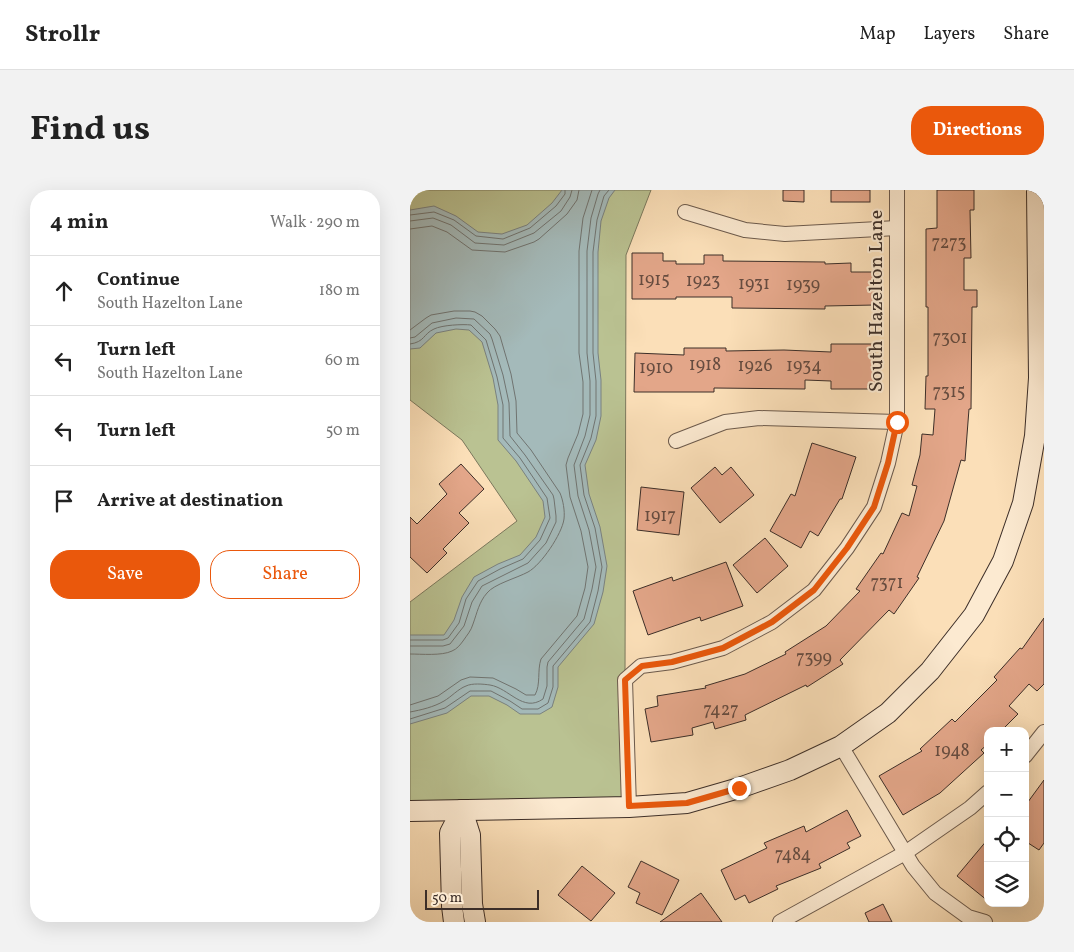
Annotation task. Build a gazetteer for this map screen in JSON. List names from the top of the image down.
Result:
{
  "streets": {
    "street": ["South Hazelton Lane"]
  },
  "house_numbers": [
    "7273",
    "1915",
    "1923",
    "1931",
    "1939",
    "7301",
    "1918",
    "1926",
    "1934",
    "1910",
    "7315",
    "1917",
    "7371",
    "7399",
    "7427",
    "1948",
    "7484"
  ],
  "scale_bar": "50 m",
  "page": {
    "header": "Strollr",
    "nav": ["Map", "Layers", "Share"],
    "title": "Find us",
    "buttons": [
      "Directions",
      ["Save", "Share"]
    ],
    "heading": ["4 min", "Walk · 290 m"],
    "list": [
      ["Continue", "South Hazelton Lane", "180 m"],
      ["Turn left", "South Hazelton Lane", "60 m"],
      ["Turn left", "50 m"],
      "Arrive at destination"
    ],
    "map_buttons": ["+", "−"],
    "scale": "50 m"
  }
}
